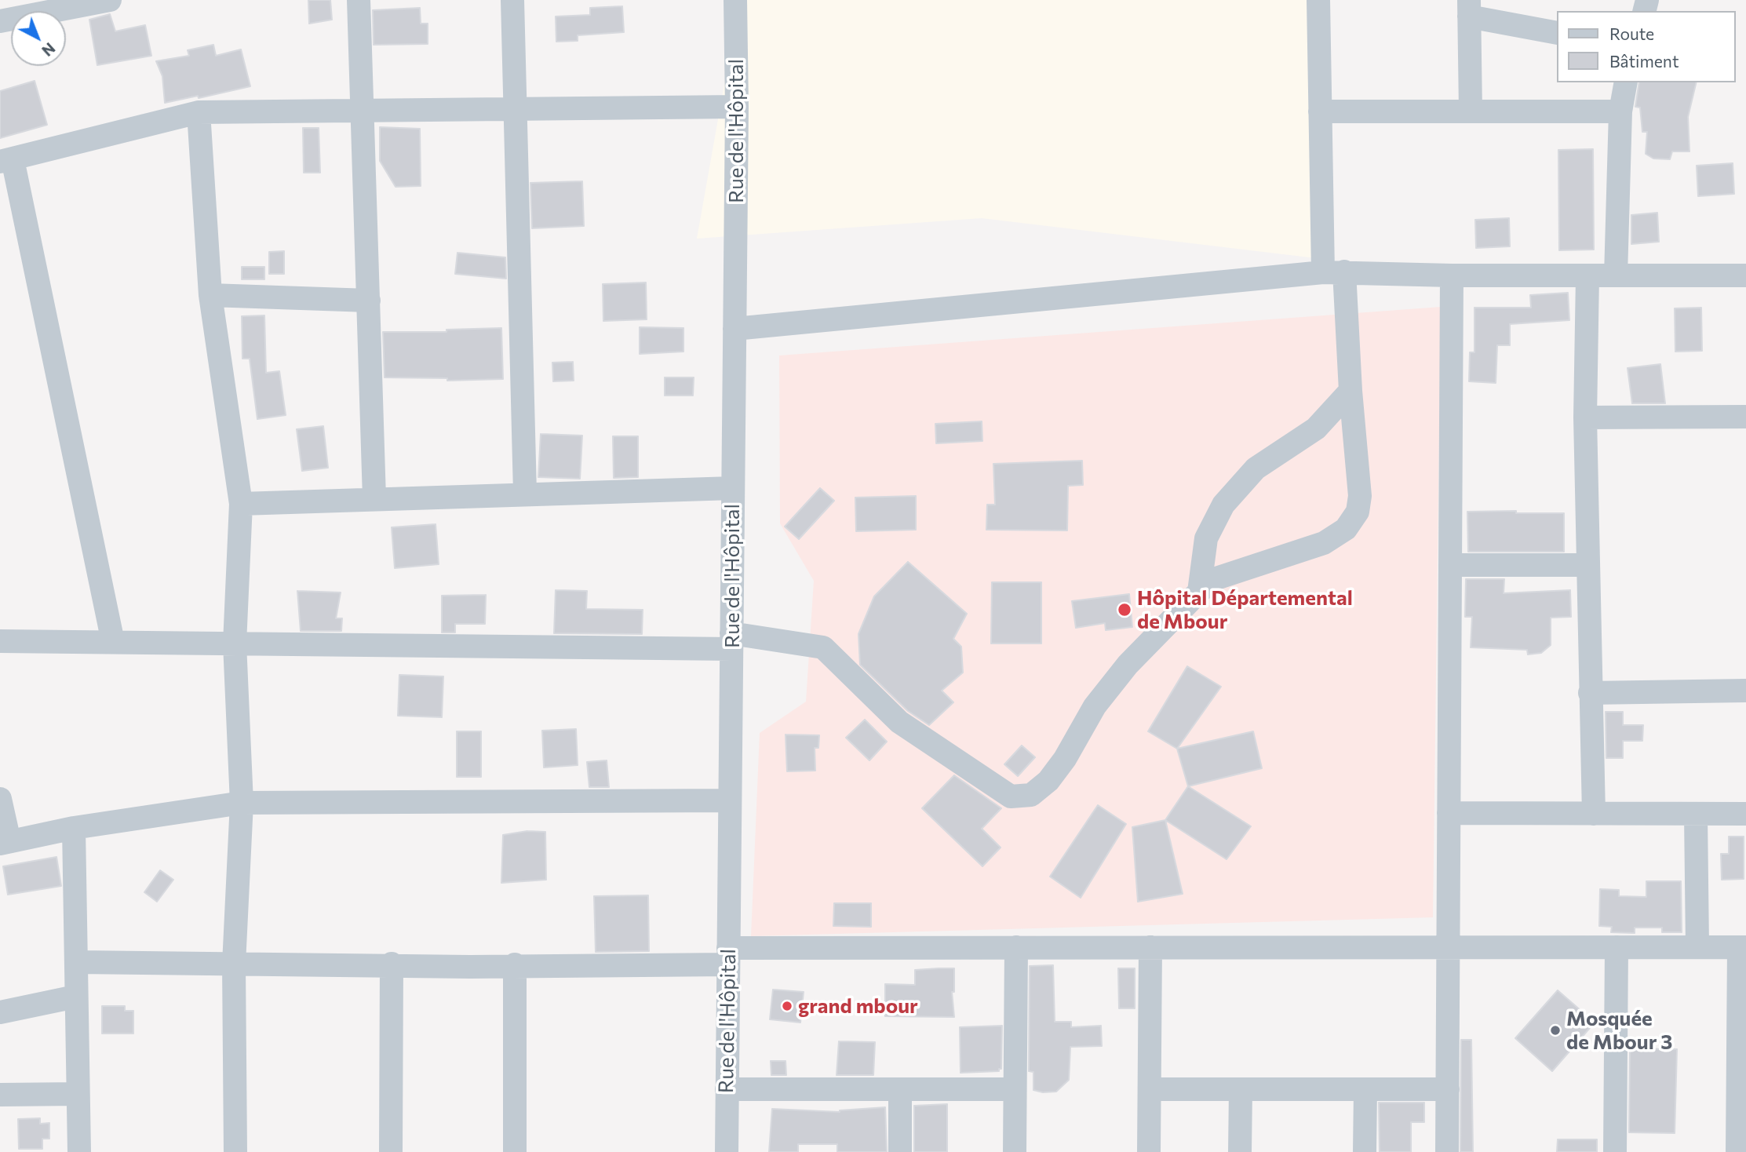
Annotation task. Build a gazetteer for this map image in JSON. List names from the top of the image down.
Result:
{
  "streets": {
    "street": ["Rue de l'Hôpital"]
  },
  "places": ["Hôpital Départemental de Mbour", "grand mbour", "Mosquée de Mbour 3"],
  "legend": ["Route", "Bâtiment"],
  "north": "bottom right"
}
